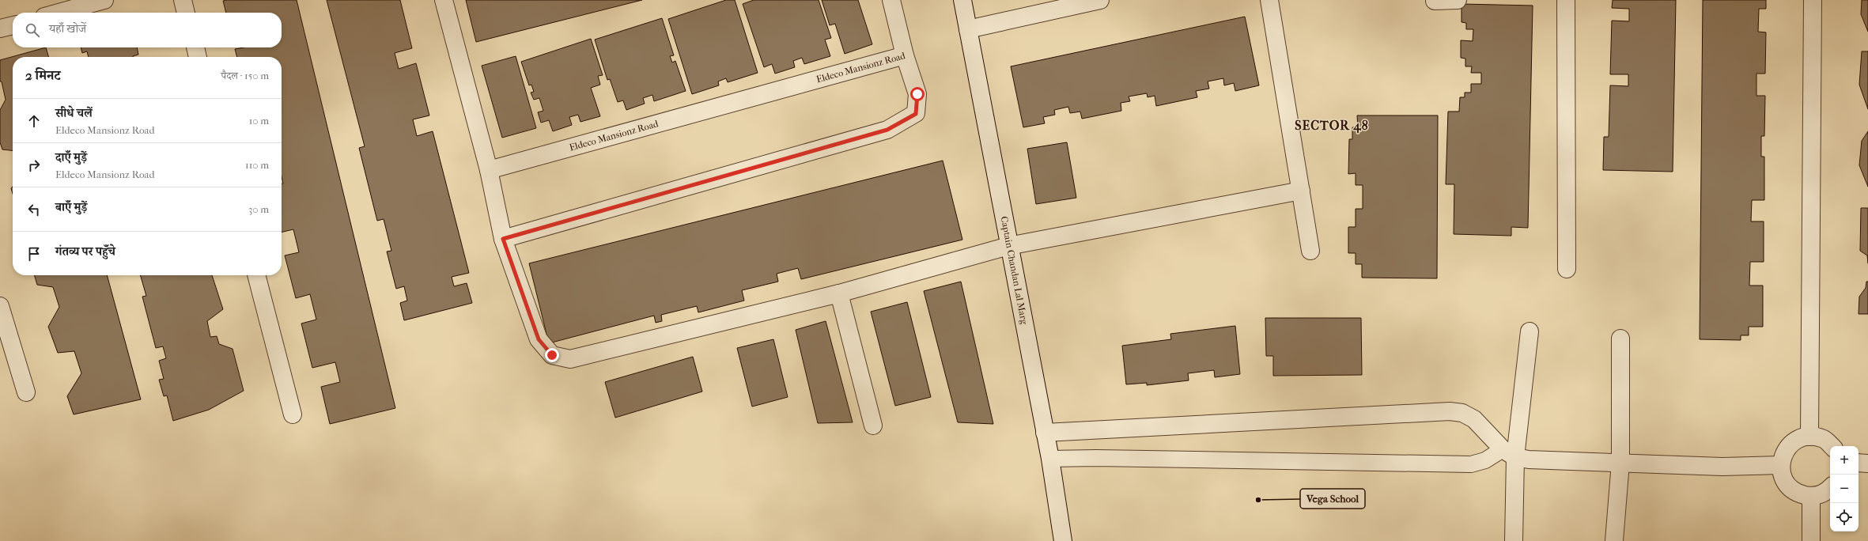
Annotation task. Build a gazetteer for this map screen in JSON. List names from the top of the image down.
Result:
{
  "streets": {
    "street": ["Eldeco Mansionz Road", "Captain Chandan Lal Marg"]
  },
  "districts": ["SECTOR 48"],
  "places": ["Vega School"],
  "page": {
    "search": "यहाँ खोजें",
    "heading": ["2 मिनट", "पैदल · 150 m"],
    "list": [
      ["सीधे चलें", "Eldeco Mansionz Road", "10 m"],
      ["दाएँ मुड़ें", "Eldeco Mansionz Road", "110 m"],
      ["बाएँ मुड़ें", "30 m"],
      "गंतव्य पर पहुँचे"
    ],
    "map_buttons": ["+", "−"]
  }
}
